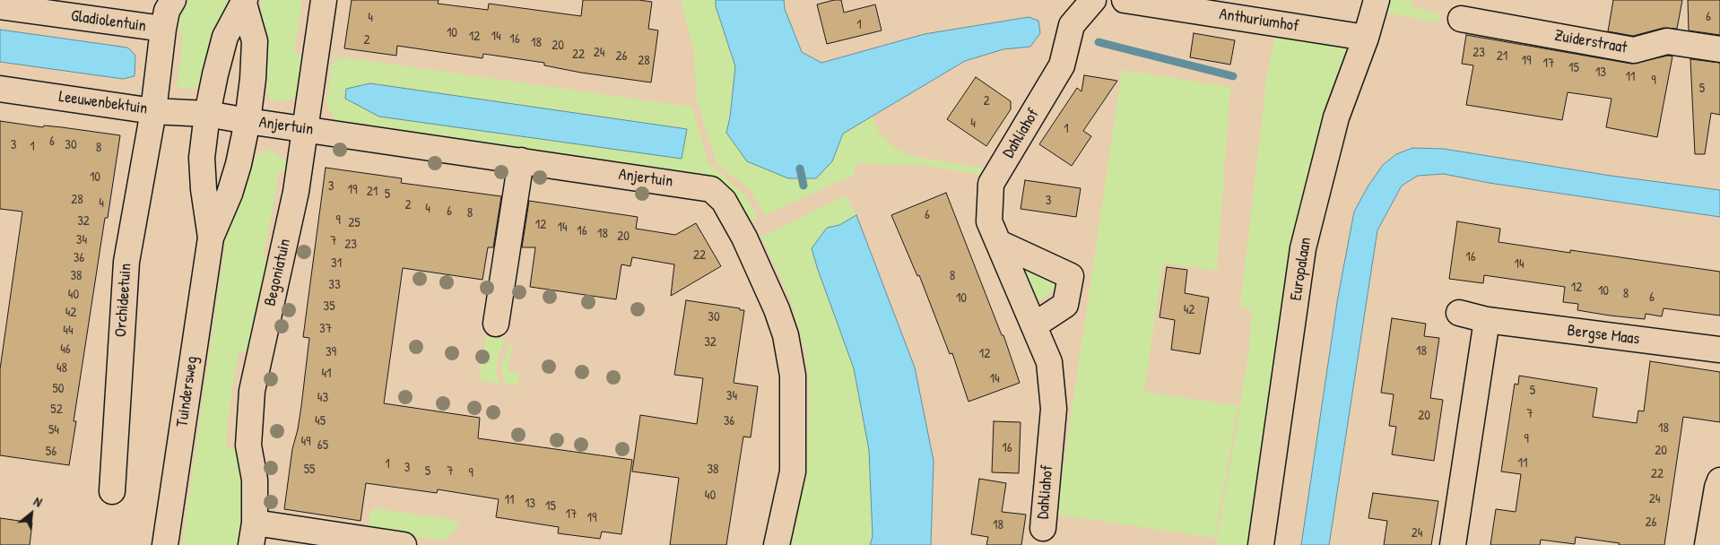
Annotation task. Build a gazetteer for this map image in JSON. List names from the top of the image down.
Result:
{
  "streets": {
    "street": [
      "Anthuriumhof",
      "Gladiolentuin",
      "Zuiderstraat",
      "Leeuwenbektuin",
      "Anjertuin",
      "Dahliahof",
      "Europalaan",
      "Begoniatuin",
      "Orchideetuin",
      "Bergse Maas",
      "Tuindersweg"
    ]
  },
  "crossings": [
    ["Anthuriumhof", "Europalaan"],
    ["Gladiolentuin", "Orchideetuin"],
    ["Leeuwenbektuin", "Anjertuin"],
    ["Leeuwenbektuin", "Orchideetuin"],
    ["Leeuwenbektuin", "Tuindersweg"],
    ["Anjertuin", "Begoniatuin"],
    ["Anjertuin", "Tuindersweg"]
  ],
  "house_numbers": [
    "6",
    "4",
    "1",
    "10",
    "12",
    "14",
    "16",
    "2",
    "18",
    "20",
    "24",
    "23",
    "22",
    "26",
    "21",
    "28",
    "19",
    "17",
    "15",
    "13",
    "11",
    "9",
    "5",
    "2",
    "4",
    "1",
    "6",
    "3",
    "30",
    "1",
    "8",
    "10",
    "3",
    "19",
    "21",
    "5",
    "28",
    "3",
    "4",
    "2",
    "4",
    "6",
    "8",
    "6",
    "9",
    "32",
    "25",
    "12",
    "14",
    "16",
    "18",
    "20",
    "34",
    "7",
    "23",
    "22",
    "16",
    "36",
    "31",
    "14",
    "38",
    "8",
    "33",
    "12",
    "10",
    "8",
    "40",
    "6",
    "10",
    "35",
    "42",
    "42",
    "30",
    "37",
    "44",
    "32",
    "46",
    "18",
    "39",
    "12",
    "48",
    "41",
    "14",
    "50",
    "5",
    "34",
    "43",
    "52",
    "7",
    "20",
    "45",
    "36",
    "18",
    "54",
    "9",
    "49",
    "65",
    "16",
    "20",
    "56",
    "11",
    "1",
    "3",
    "55",
    "38",
    "5",
    "7",
    "9",
    "22",
    "40",
    "24",
    "11",
    "13",
    "15",
    "17",
    "19",
    "26",
    "18",
    "24"
  ],
  "north": "top right"
}
